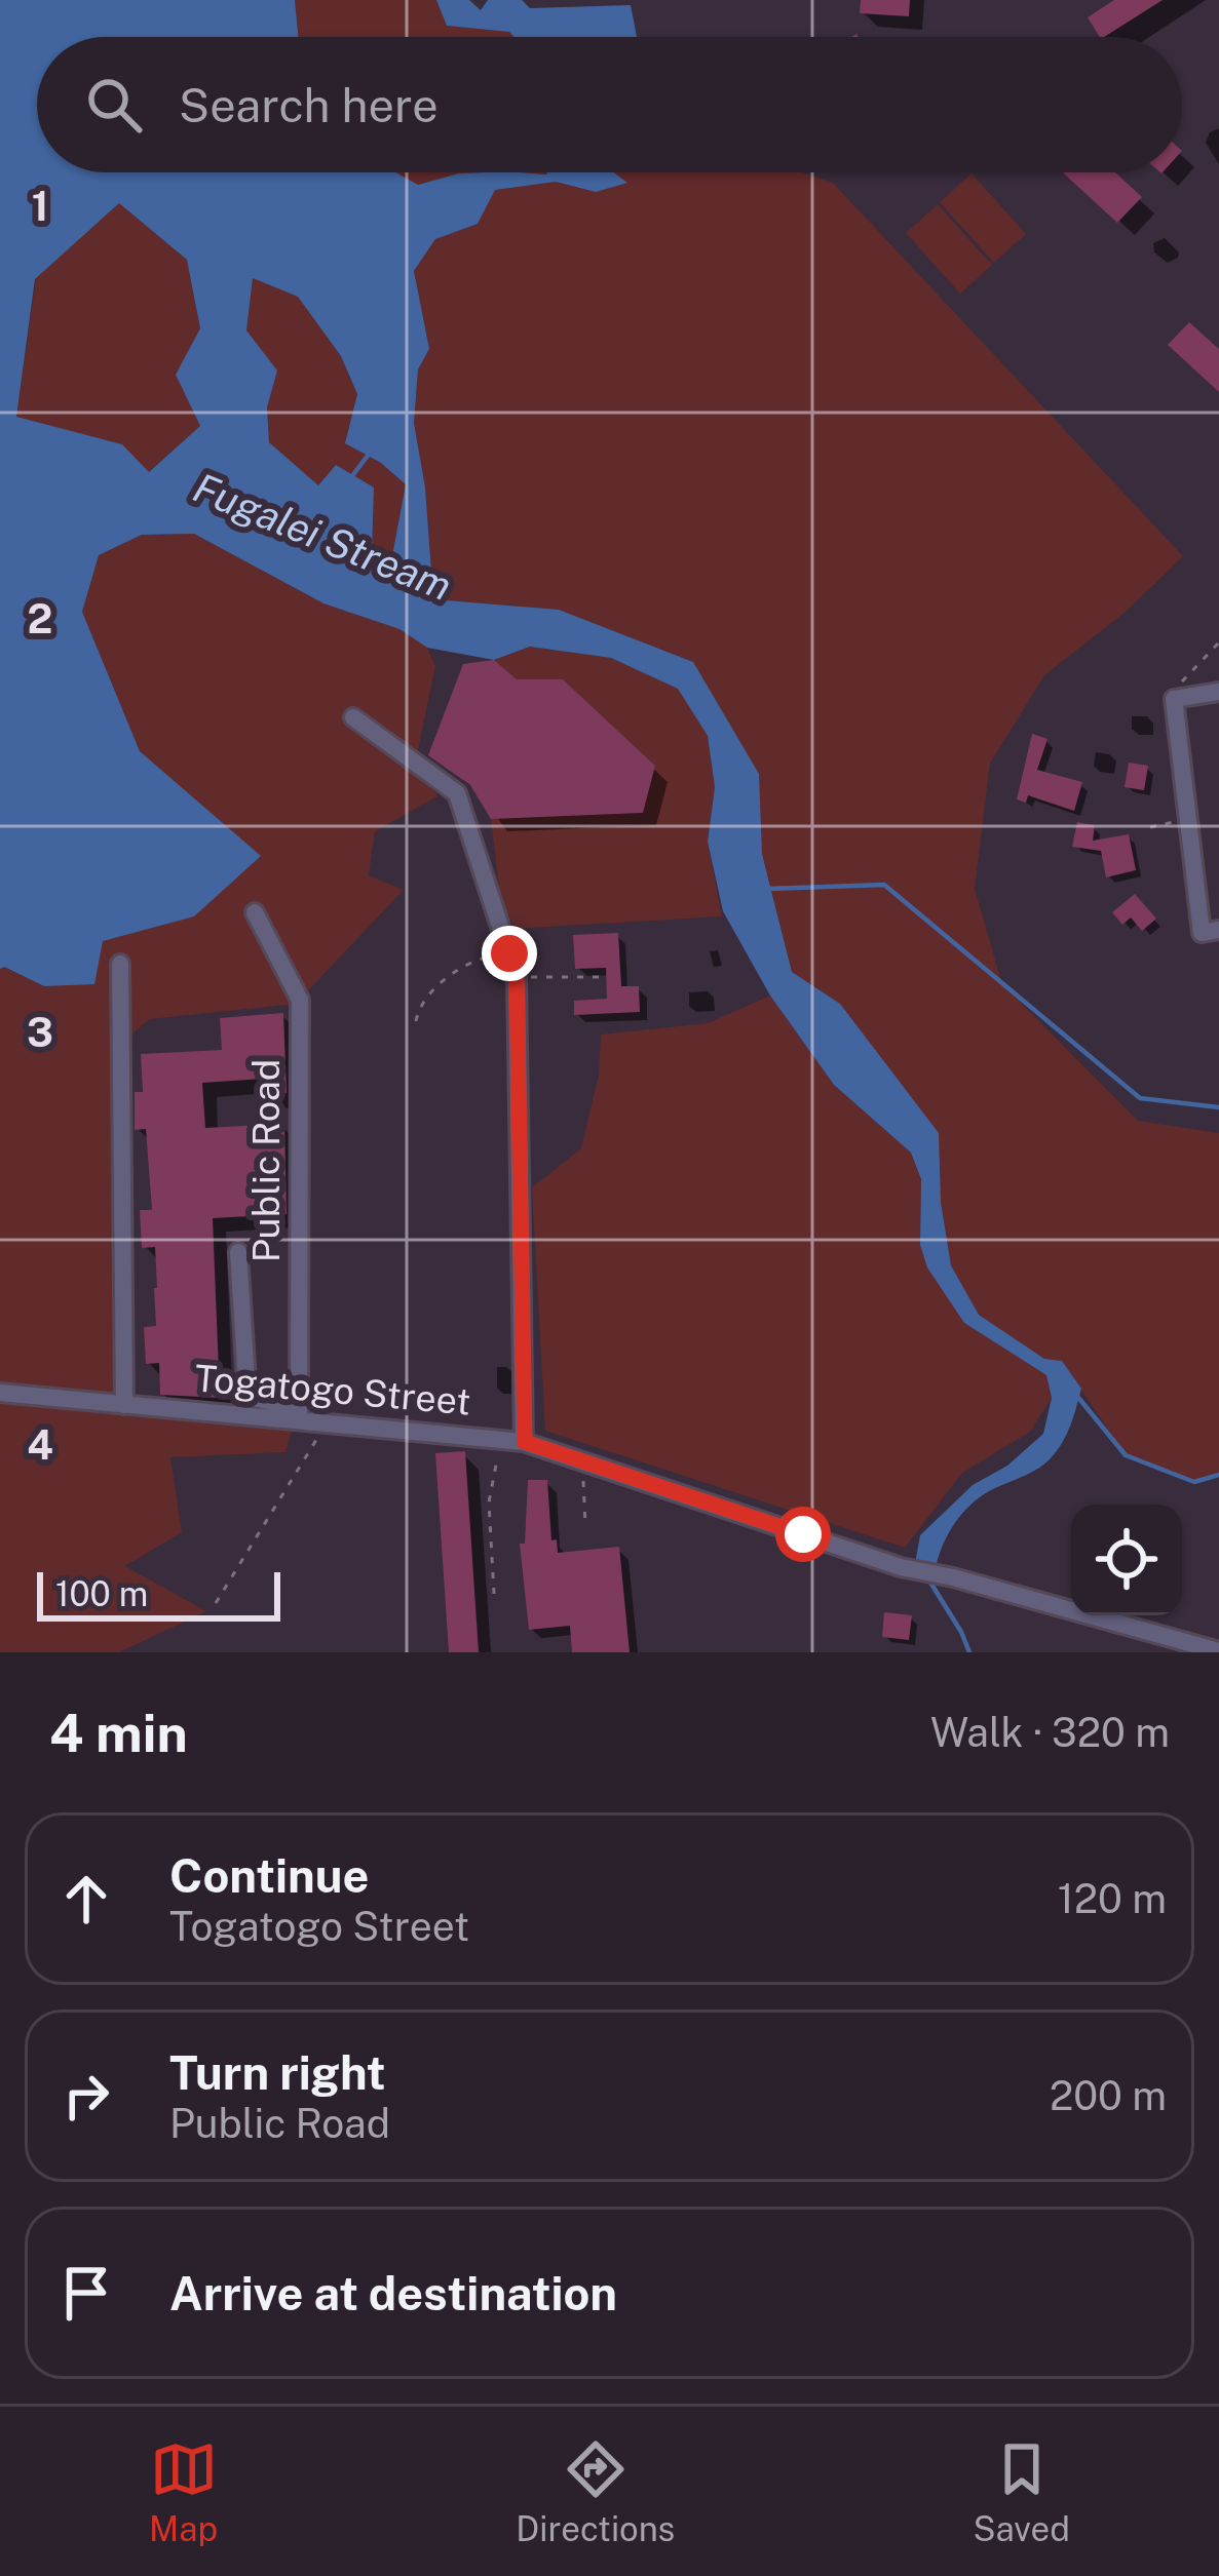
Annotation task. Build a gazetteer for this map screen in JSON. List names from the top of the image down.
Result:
{
  "streets": {
    "street": ["Public Road", "Togatogo Street"]
  },
  "crossings": [
    ["Public Road", "Togatogo Street"]
  ],
  "water": ["Fugalei Stream"],
  "scale_bar": "100 m",
  "page": {
    "search": "Search here",
    "scale": "100 m",
    "heading": ["4 min", "Walk · 320 m"],
    "list": [
      ["Continue", "Togatogo Street", "120 m"],
      ["Turn right", "Public Road", "200 m"],
      "Arrive at destination"
    ],
    "nav": ["Map", "Directions", "Saved"]
  },
  "grid": {
    "rows": [
      "1",
      "2",
      "3",
      "4"
    ]
  }
}
